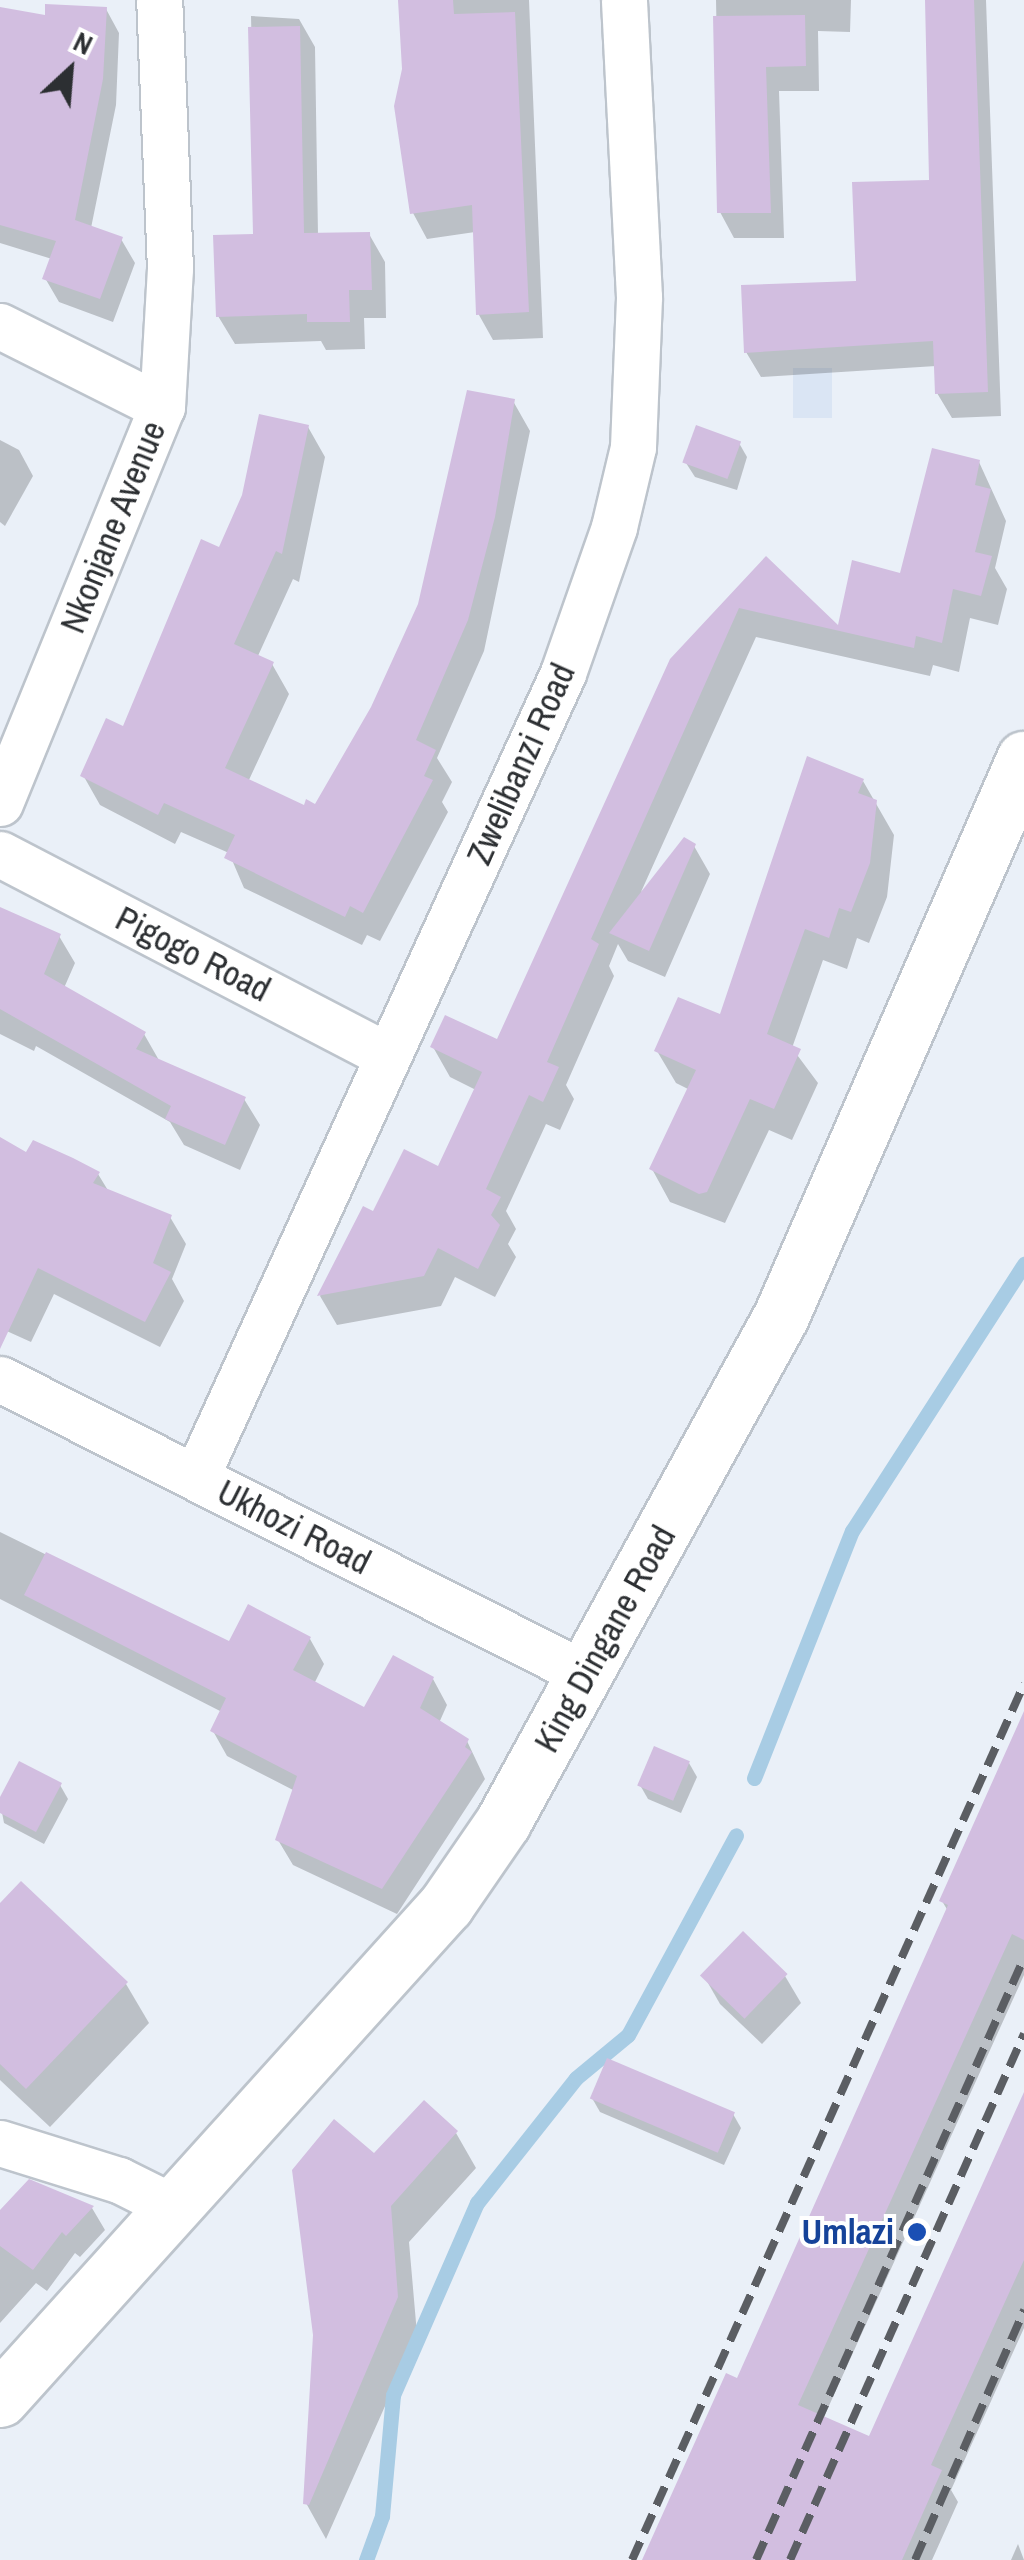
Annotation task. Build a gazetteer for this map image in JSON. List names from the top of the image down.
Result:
{
  "streets": {
    "street": [
      "Nkonjane Avenue",
      "Zwelibanzi Road",
      "Pigogo Road",
      "Ukhozi Road",
      "King Dingane Road"
    ]
  },
  "crossings": [
    ["Zwelibanzi Road", "Pigogo Road"],
    ["Zwelibanzi Road", "Ukhozi Road"],
    ["Ukhozi Road", "King Dingane Road"]
  ],
  "places": ["Umlazi"],
  "north": "top right"
}
